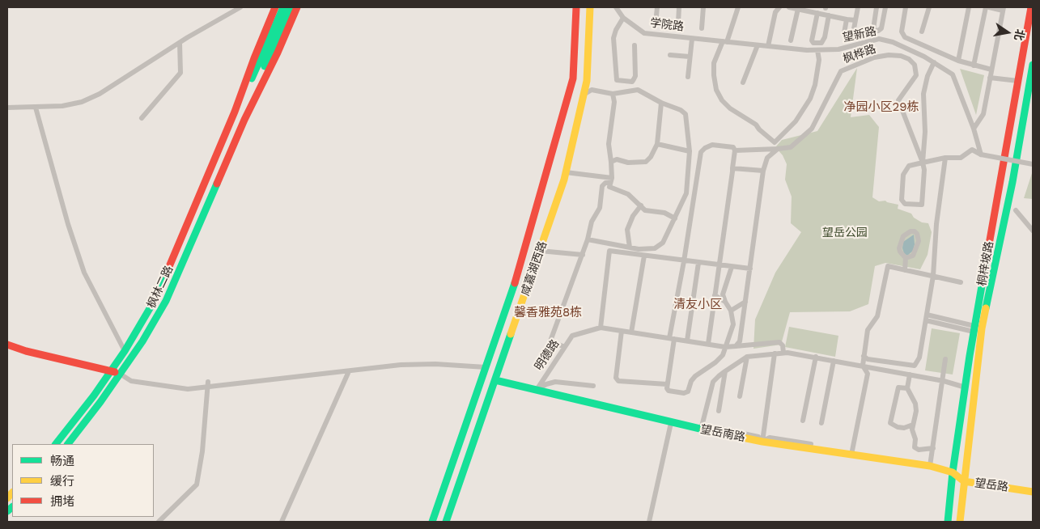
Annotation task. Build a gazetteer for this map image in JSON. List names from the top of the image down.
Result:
{
  "streets": {
    "main road": [
      "桐梓坡路",
      "咸嘉湖西路",
      "枫林二路",
      "望岳南路",
      "望岳路"
    ],
    "street": [
      "学院路",
      "望新路",
      "枫桦路",
      "明德路"
    ]
  },
  "crossings": [
    ["学院路", "望新路"],
    ["桐梓坡路", "望岳南路"],
    ["桐梓坡路", "望岳路"],
    ["咸嘉湖西路", "望岳南路"],
    ["明德路", "望岳南路"],
    ["望岳南路", "望岳路"]
  ],
  "districts": ["净园小区29栋", "清友小区", "馨香雅苑8栋"],
  "parks": ["望岳公园"],
  "legend": ["畅通", "缓行", "拥堵"],
  "north": "right"
}
